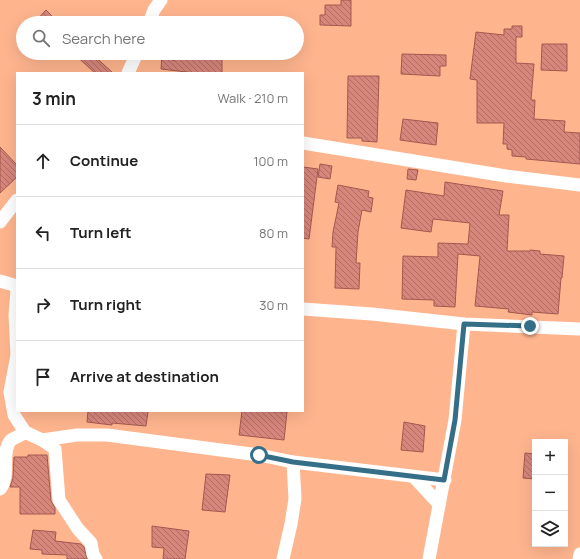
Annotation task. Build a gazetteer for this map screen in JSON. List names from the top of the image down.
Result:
{
  "page": {
    "search": "Search here",
    "heading": ["3 min", "Walk · 210 m"],
    "list": [
      ["Continue", "100 m"],
      ["Turn left", "80 m"],
      ["Turn right", "30 m"],
      "Arrive at destination"
    ],
    "map_buttons": ["+", "−"]
  }
}
